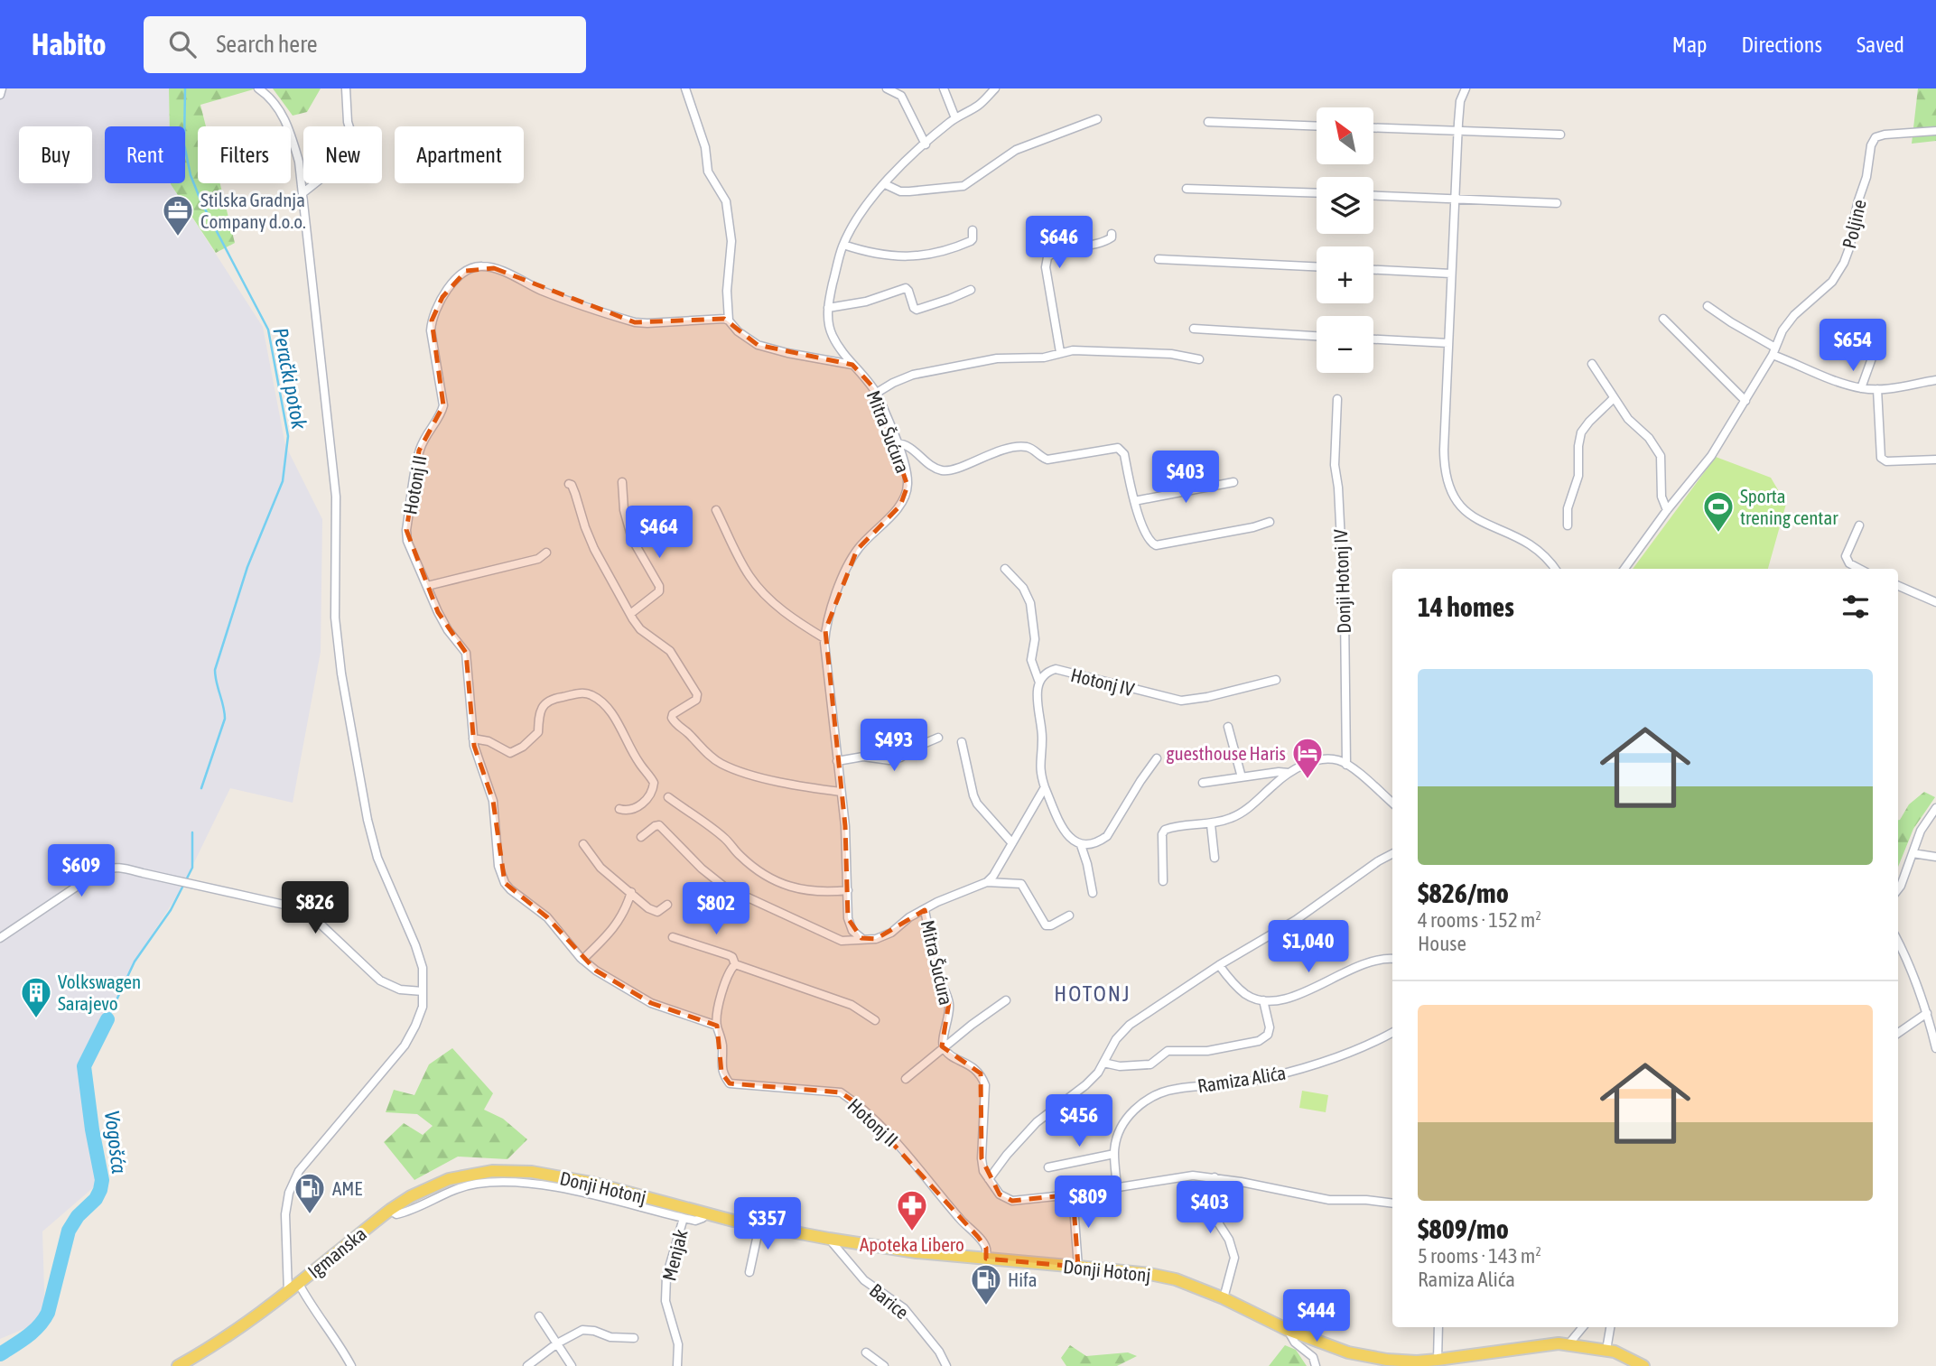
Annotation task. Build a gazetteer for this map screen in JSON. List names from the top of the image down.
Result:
{
  "streets": {
    "main road": ["Donji Hotonj", "Igmanska"],
    "street": [
      "Poljine",
      "Mitra Šućura",
      "Hotonj II",
      "Donji Hotonj IV",
      "Hotonj IV",
      "Ramiza Alića",
      "Menjak",
      "Barice"
    ]
  },
  "crossings": [
    ["Hotonj II", "Donji Hotonj"],
    ["Donji Hotonj", "Igmanska"],
    ["Donji Hotonj", "Barice"]
  ],
  "districts": ["HOTONJ"],
  "water": ["Perački potok", "Vogošća"],
  "places": {
    "office": ["Stilska Gradnja Company d.o.o."],
    "sports": ["Sporta trening centar"],
    "hotel": ["guesthouse Haris"],
    "building": ["Volkswagen Sarajevo"],
    "fuel station": ["AME", "Hifa"],
    "pharmacy": ["Apoteka Libero"]
  },
  "north": "top left",
  "page": {
    "header": "Habito",
    "search": "Search here",
    "nav": ["Map", "Directions", "Saved"],
    "map_buttons": ["+", "−"],
    "chip": [
      "Buy",
      "Rent",
      "Filters",
      "New",
      "Apartment"
    ],
    "price": [
      "$646",
      "$654",
      "$403",
      "$464",
      "$493",
      "$609",
      "$826",
      "$802",
      "$1,040",
      "$456",
      "$809",
      "$403",
      "$357",
      "$444"
    ],
    "heading": "14 homes",
    "list": [
      {
        "name": "$826/mo",
        "note": "4 rooms · 152 m² · House"
      },
      {
        "name": "$809/mo",
        "note": "5 rooms · 143 m² · Ramiza Alića"
      }
    ]
  }
}
